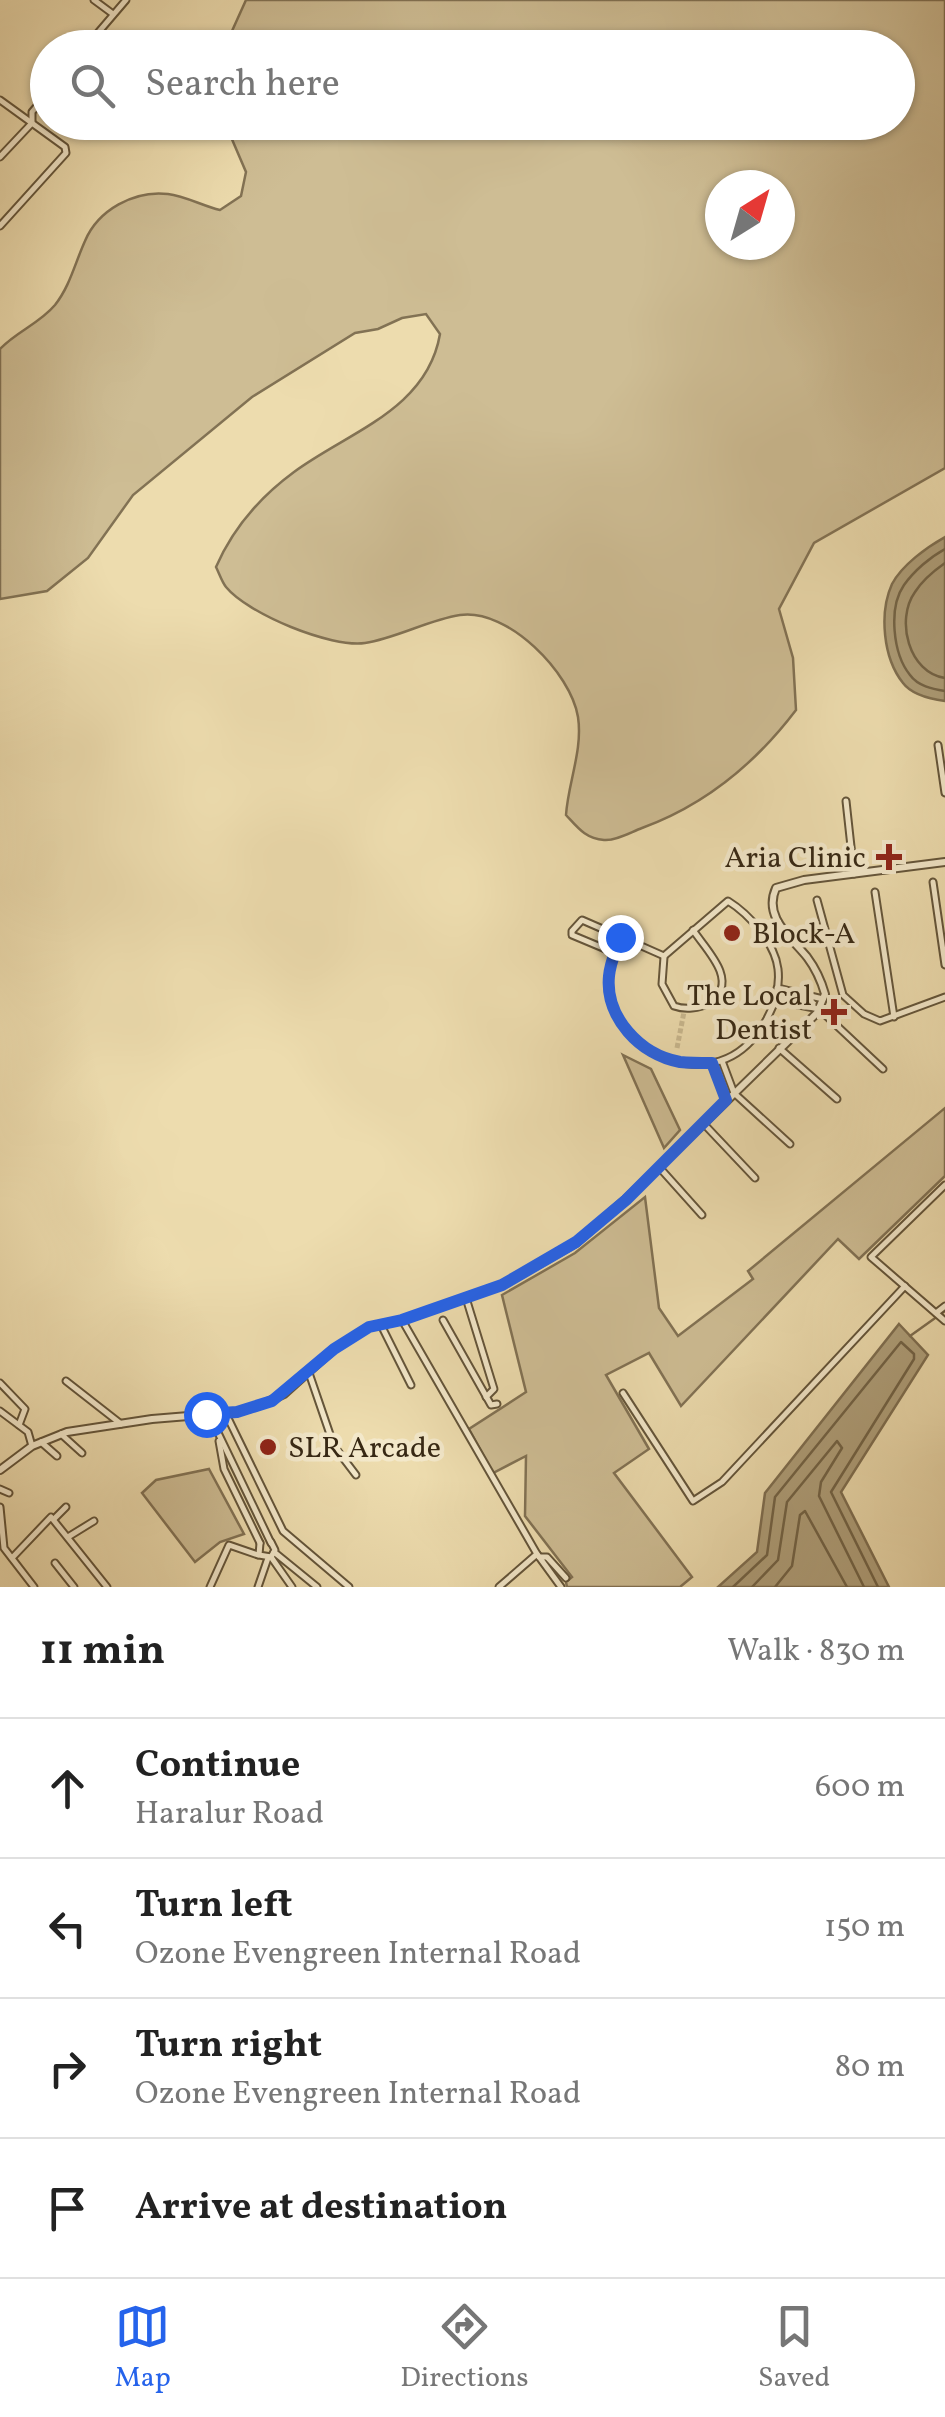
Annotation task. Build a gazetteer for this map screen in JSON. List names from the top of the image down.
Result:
{
  "places": {
    "health": ["Aria Clinic", "The Local Dentist"],
    "other": ["Block-A", "SLR Arcade"]
  },
  "north": "top right",
  "page": {
    "search": "Search here",
    "heading": ["11 min", "Walk · 830 m"],
    "list": [
      ["Continue", "Haralur Road", "600 m"],
      ["Turn left", "Ozone Evengreen Internal Road", "150 m"],
      ["Turn right", "Ozone Evengreen Internal Road", "80 m"],
      "Arrive at destination"
    ],
    "nav": ["Map", "Directions", "Saved"]
  }
}
